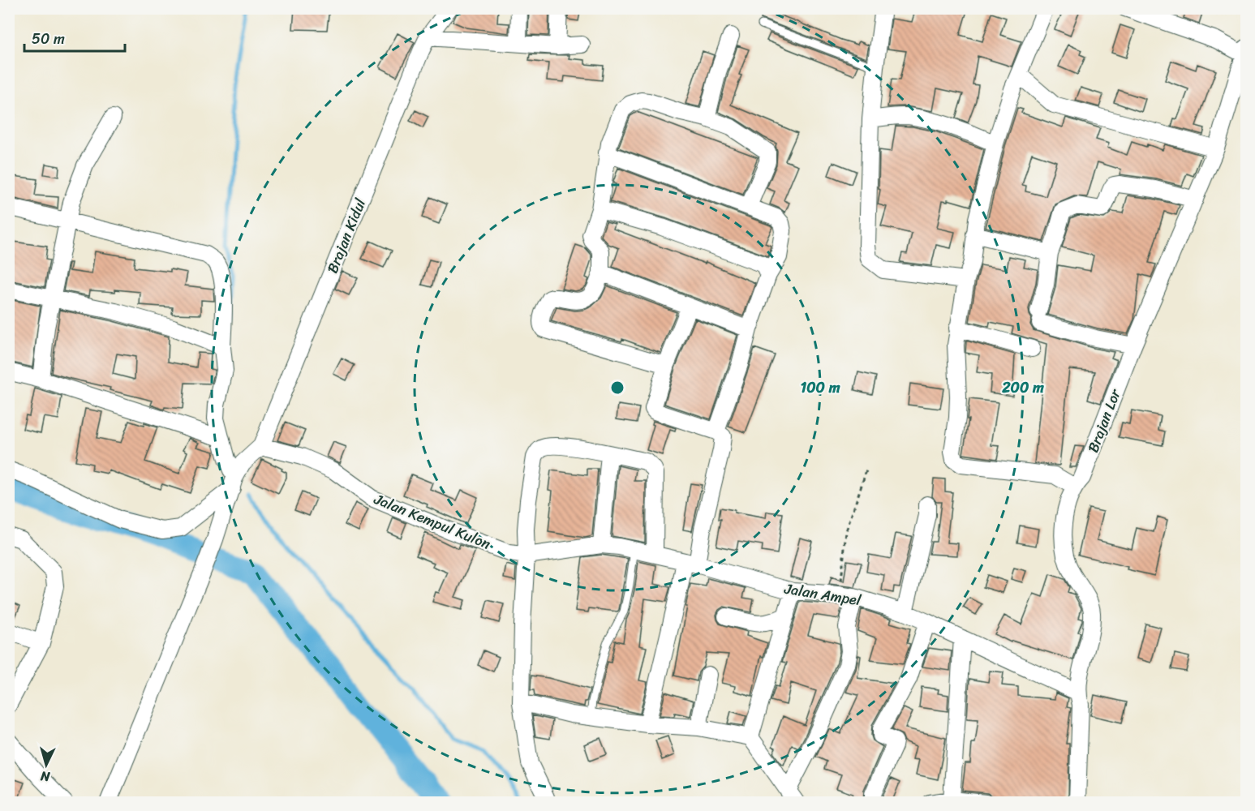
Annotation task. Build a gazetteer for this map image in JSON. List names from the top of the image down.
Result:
{
  "streets": {
    "street": [
      "Brajan Kidul",
      "Brajan Lor",
      "Jalan Kempul Kulon",
      "Jalan Ampel"
    ]
  },
  "crossings": [
    ["Brajan Kidul", "Jalan Kempul Kulon"],
    ["Brajan Lor", "Jalan Ampel"],
    ["Jalan Kempul Kulon", "Jalan Ampel"]
  ],
  "scale_bar": "50 m",
  "north": "bottom",
  "rings": ["100 m", "200 m"]
}
